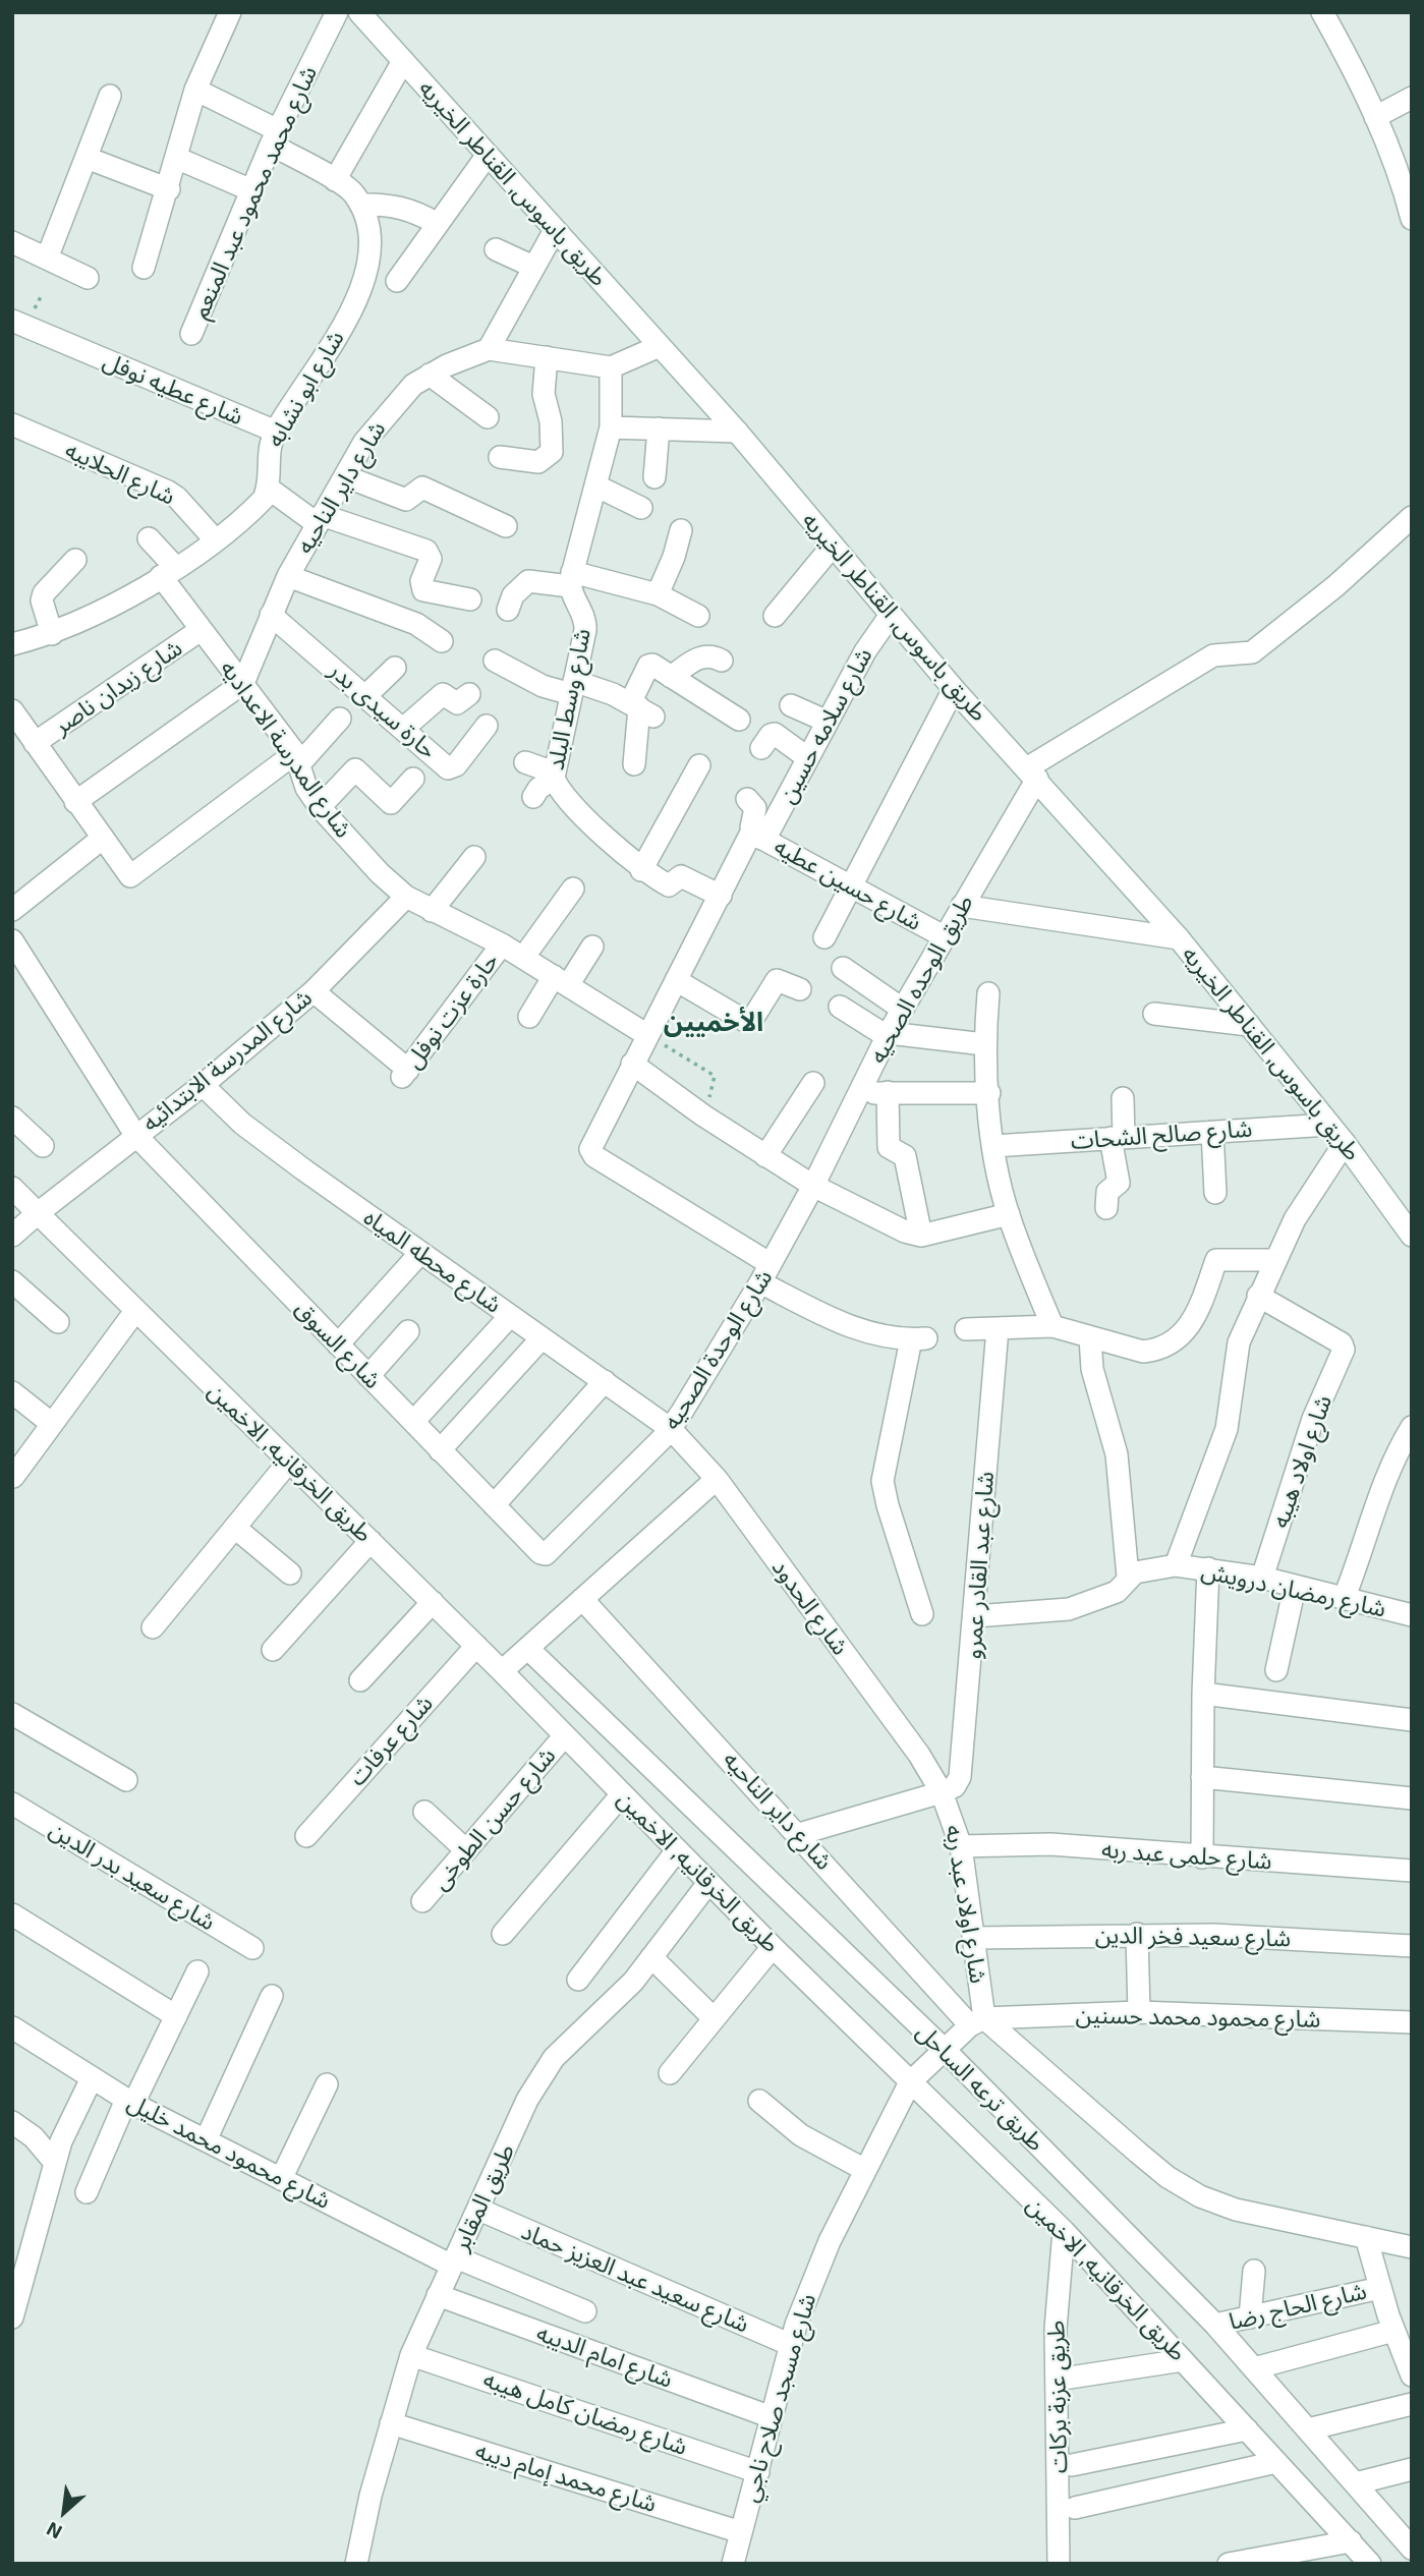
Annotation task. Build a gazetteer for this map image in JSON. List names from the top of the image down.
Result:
{
  "streets": {
    "street": [
      "طريق باسوس, القناطر الخيريه",
      "شارع محمد محمود عبد المنعم",
      "شارع عطيه نوفل",
      "شارع ابو نشابه",
      "شارع الحلايبه",
      "شارع داير الناحيه",
      "شارع زيدان ناصر",
      "شارع وسط البلد",
      "حارة سيدى بدر",
      "شارع سلامه حسين",
      "شارع المدرسة الاعداديه",
      "شارع حسين عطيه",
      "طريق الوحده الصحيه",
      "حارة عزت نوفل",
      "شارع المدرسة الابتدائيه",
      "شارع صالح الشحات",
      "شارع محطه المياه",
      "شارع السوق",
      "شارع الوحدة الصحيه",
      "شارع اولاد هيبه",
      "طريق الخرقانيه, الاخمين",
      "شارع عبد القادر عمرو",
      "شارع رمضان درويش",
      "شارع الحدود",
      "شارع عرفات",
      "شارع حسن الطوخى",
      "شارع حلمى عبد ربه",
      "شارع سعيد بدر الدين",
      "شارع اولاد عبد ربه",
      "شارع سعيد فخر الدين",
      "شارع محمود محمد حسنين",
      "طريق ترعه الساحل",
      "شارع محمود محمد خليل",
      "طريق المقابر",
      "شارع سعيد عبد العزيز حماد",
      "شارع الحاج رضا",
      "شارع امام الديبه",
      "طريق عزبة بركات",
      "شارع مسجد صلاح ناجي",
      "شارع رمضان كامل هيبه",
      "شارع محمد إمام ديبه"
    ]
  },
  "crossings": [
    ["طريق باسوس, القناطر الخيريه", "شارع سلامه حسين"],
    ["طريق باسوس, القناطر الخيريه", "طريق الوحده الصحيه"],
    ["طريق باسوس, القناطر الخيريه", "شارع صالح الشحات"],
    ["شارع عطيه نوفل", "شارع ابو نشابه"],
    ["شارع داير الناحيه", "حارة سيدى بدر"],
    ["شارع داير الناحيه", "شارع المدرسة الاعداديه"],
    ["شارع داير الناحيه", "شارع اولاد عبد ربه"],
    ["شارع داير الناحيه", "شارع محمود محمد حسنين"],
    ["شارع داير الناحيه", "شارع مسجد صلاح ناجي"],
    ["شارع زيدان ناصر", "شارع المدرسة الاعداديه"],
    ["شارع وسط البلد", "شارع سلامه حسين"],
    ["شارع سلامه حسين", "شارع المدرسة الاعداديه"],
    ["شارع سلامه حسين", "شارع حسين عطيه"],
    ["شارع سلامه حسين", "شارع الوحدة الصحيه"],
    ["شارع المدرسة الاعداديه", "حارة عزت نوفل"],
    ["شارع المدرسة الاعداديه", "شارع المدرسة الابتدائيه"],
    ["شارع حسين عطيه", "طريق الوحده الصحيه"],
    ["طريق الوحده الصحيه", "شارع الوحدة الصحيه"],
    ["حارة عزت نوفل", "شارع المدرسة الابتدائيه"],
    ["شارع المدرسة الابتدائيه", "شارع محطه المياه"],
    ["شارع المدرسة الابتدائيه", "شارع السوق"],
    ["شارع المدرسة الابتدائيه", "طريق الخرقانيه, الاخمين"],
    ["شارع محطه المياه", "شارع الوحدة الصحيه"],
    ["شارع محطه المياه", "شارع الحدود"],
    ["شارع السوق", "شارع الوحدة الصحيه"],
    ["شارع الوحدة الصحيه", "شارع الحدود"],
    ["شارع اولاد هيبه", "شارع رمضان درويش"],
    ["طريق الخرقانيه, الاخمين", "شارع عرفات"],
    ["طريق الخرقانيه, الاخمين", "شارع حسن الطوخى"],
    ["طريق الخرقانيه, الاخمين", "طريق المقابر"],
    ["طريق الخرقانيه, الاخمين", "طريق عزبة بركات"],
    ["طريق الخرقانيه, الاخمين", "شارع مسجد صلاح ناجي"],
    ["شارع عبد القادر عمرو", "شارع رمضان درويش"],
    ["شارع عبد القادر عمرو", "شارع الحدود"],
    ["شارع عبد القادر عمرو", "شارع اولاد عبد ربه"],
    ["شارع الحدود", "شارع اولاد عبد ربه"],
    ["شارع حلمى عبد ربه", "شارع اولاد عبد ربه"],
    ["شارع اولاد عبد ربه", "شارع سعيد فخر الدين"],
    ["شارع اولاد عبد ربه", "شارع محمود محمد حسنين"],
    ["شارع اولاد عبد ربه", "شارع مسجد صلاح ناجي"],
    ["شارع محمود محمد حسنين", "شارع مسجد صلاح ناجي"],
    ["طريق ترعه الساحل", "شارع الحاج رضا"],
    ["طريق ترعه الساحل", "شارع مسجد صلاح ناجي"],
    ["شارع محمود محمد خليل", "طريق المقابر"],
    ["طريق المقابر", "شارع سعيد عبد العزيز حماد"],
    ["طريق المقابر", "شارع امام الديبه"],
    ["طريق المقابر", "شارع رمضان كامل هيبه"],
    ["طريق المقابر", "شارع محمد إمام ديبه"],
    ["شارع سعيد عبد العزيز حماد", "شارع مسجد صلاح ناجي"],
    ["شارع امام الديبه", "شارع مسجد صلاح ناجي"],
    ["شارع مسجد صلاح ناجي", "شارع رمضان كامل هيبه"],
    ["شارع مسجد صلاح ناجي", "شارع محمد إمام ديبه"]
  ],
  "districts": ["الأخميين"],
  "north": "bottom left"
}
